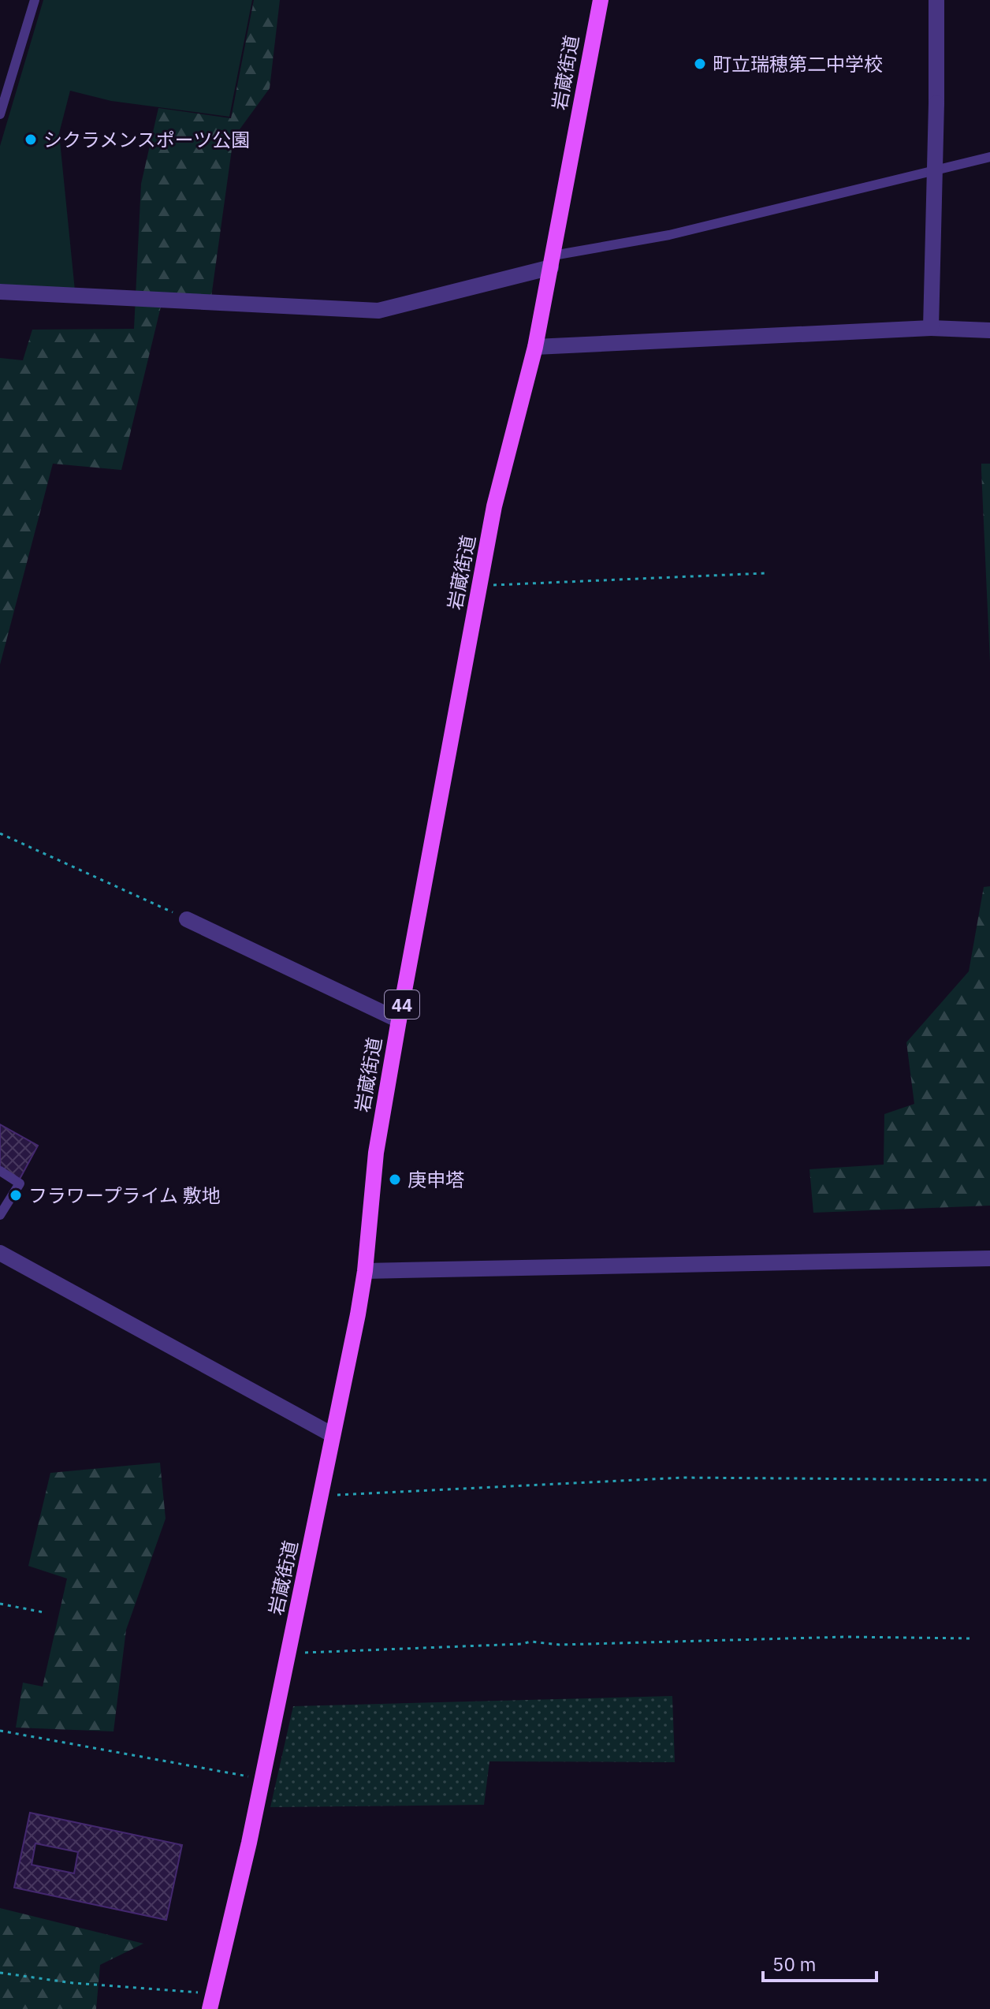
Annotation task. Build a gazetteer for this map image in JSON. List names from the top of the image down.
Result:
{
  "streets": {
    "main road": ["岩蔵街道", "44"]
  },
  "places": [
    "町立瑞穂第二中学校",
    "シクラメンスポーツ公園",
    "庚申塔",
    "フラワープライム 敷地"
  ],
  "scale_bar": "50 m"
}
